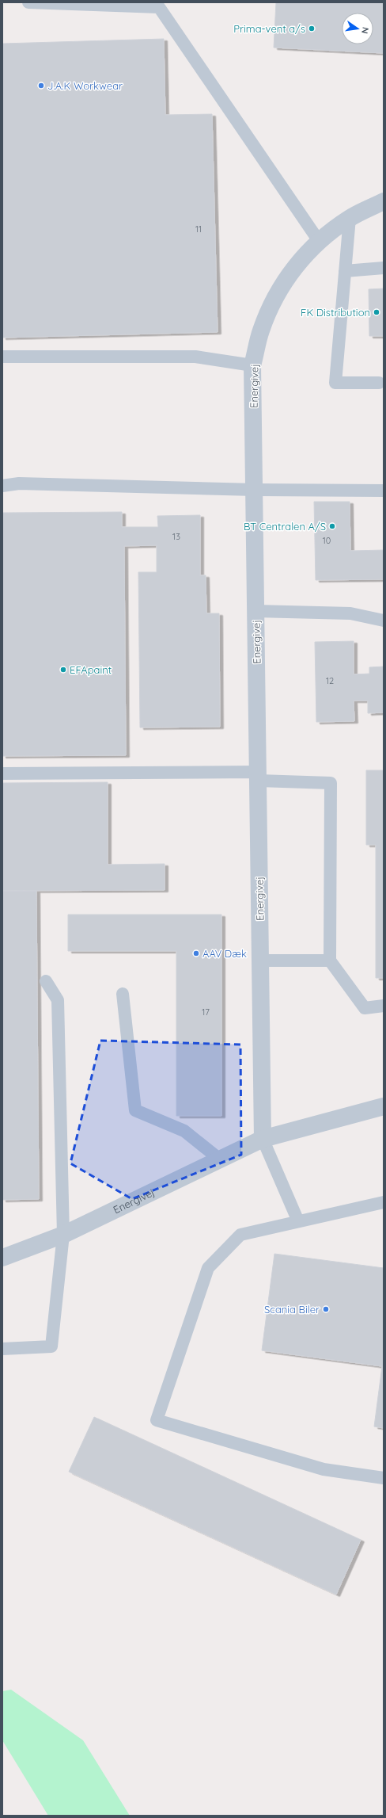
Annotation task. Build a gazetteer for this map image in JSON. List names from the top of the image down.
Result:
{
  "streets": {
    "street": ["Energivej"]
  },
  "places": [
    "Prima-vent a/s",
    "J.A.K Workwear",
    "FK Distribution",
    "BT Centralen A/S",
    "EFApaint",
    "AAV Dæk",
    "Scania Biler"
  ],
  "house_numbers": [
    "11",
    "13",
    "10",
    "12",
    "17"
  ],
  "north": "right"
}
